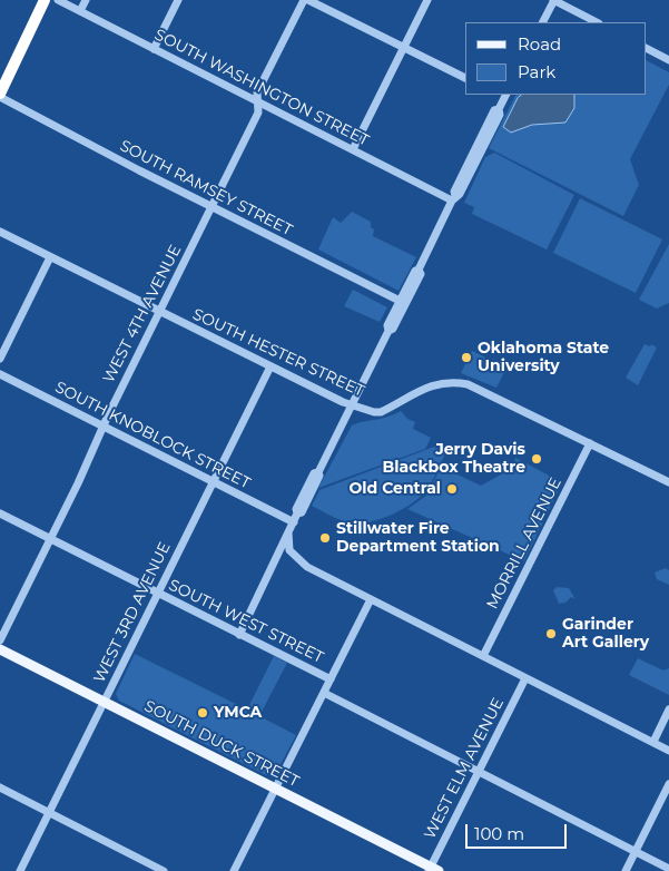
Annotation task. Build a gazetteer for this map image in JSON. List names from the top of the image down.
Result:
{
  "streets": {
    "main road": ["SOUTH DUCK STREET"],
    "street": [
      "SOUTH WASHINGTON STREET",
      "SOUTH RAMSEY STREET",
      "WEST 4TH AVENUE",
      "SOUTH HESTER STREET",
      "SOUTH KNOBLOCK STREET",
      "MORRILL AVENUE",
      "WEST 3RD AVENUE",
      "SOUTH WEST STREET",
      "WEST ELM AVENUE"
    ]
  },
  "crossings": [
    ["SOUTH WASHINGTON STREET", "WEST 4TH AVENUE"],
    ["SOUTH RAMSEY STREET", "WEST 4TH AVENUE"],
    ["WEST 4TH AVENUE", "SOUTH HESTER STREET"],
    ["WEST 4TH AVENUE", "SOUTH KNOBLOCK STREET"],
    ["WEST 4TH AVENUE", "SOUTH WEST STREET"],
    ["SOUTH HESTER STREET", "MORRILL AVENUE"],
    ["SOUTH HESTER STREET", "WEST 3RD AVENUE"],
    ["SOUTH KNOBLOCK STREET", "WEST 3RD AVENUE"],
    ["WEST 3RD AVENUE", "SOUTH WEST STREET"],
    ["WEST 3RD AVENUE", "SOUTH DUCK STREET"],
    ["SOUTH DUCK STREET", "WEST ELM AVENUE"]
  ],
  "places": [
    "Oklahoma State University",
    "Jerry Davis Blackbox Theatre",
    "Old Central",
    "Stillwater Fire Department Station",
    "Garinder Art Gallery",
    "YMCA"
  ],
  "legend": ["Road", "Park"],
  "scale_bar": "100 m"
}
